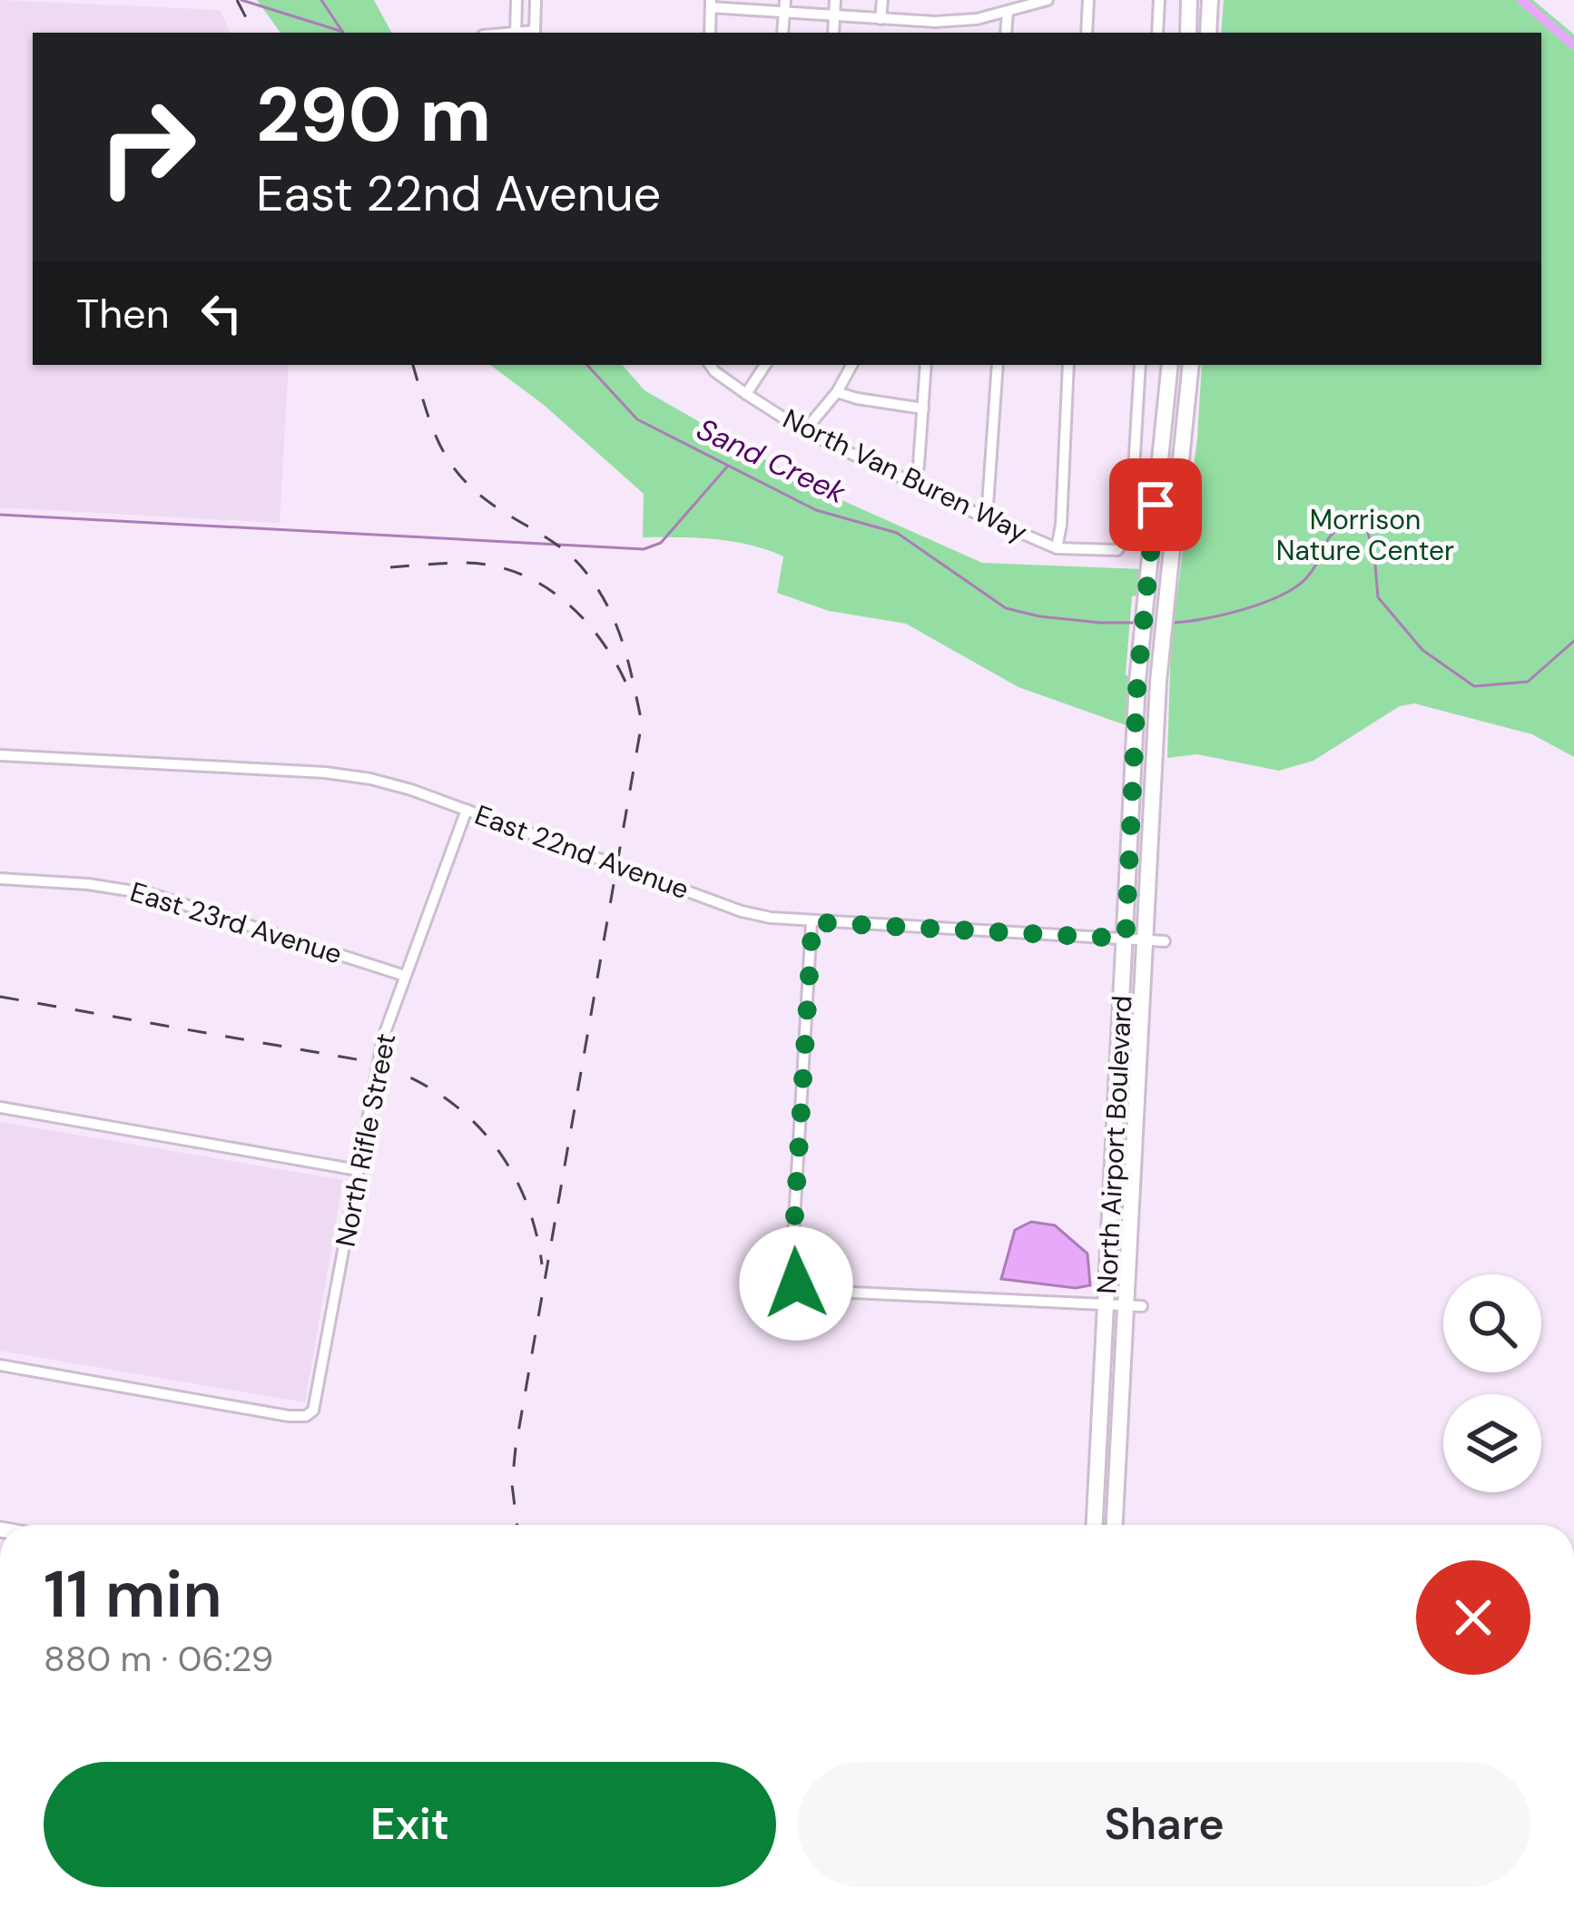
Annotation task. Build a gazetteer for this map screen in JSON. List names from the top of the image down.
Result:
{
  "streets": {
    "main road": ["North Airport Boulevard"],
    "street": [
      "North Van Buren Way",
      "East 22nd Avenue",
      "East 23rd Avenue",
      "North Rifle Street"
    ]
  },
  "crossings": [
    ["East 22nd Avenue", "North Rifle Street"],
    ["East 22nd Avenue", "North Airport Boulevard"],
    ["East 23rd Avenue", "North Rifle Street"]
  ],
  "water": ["Sand Creek"],
  "parks": ["Morrison Nature Center"],
  "page": {
    "turn": ["290 m", "East 22nd Avenue"],
    "then": "Then",
    "heading": ["11 min", "880 m · 06:29"],
    "buttons": ["Exit", "Share"]
  }
}
